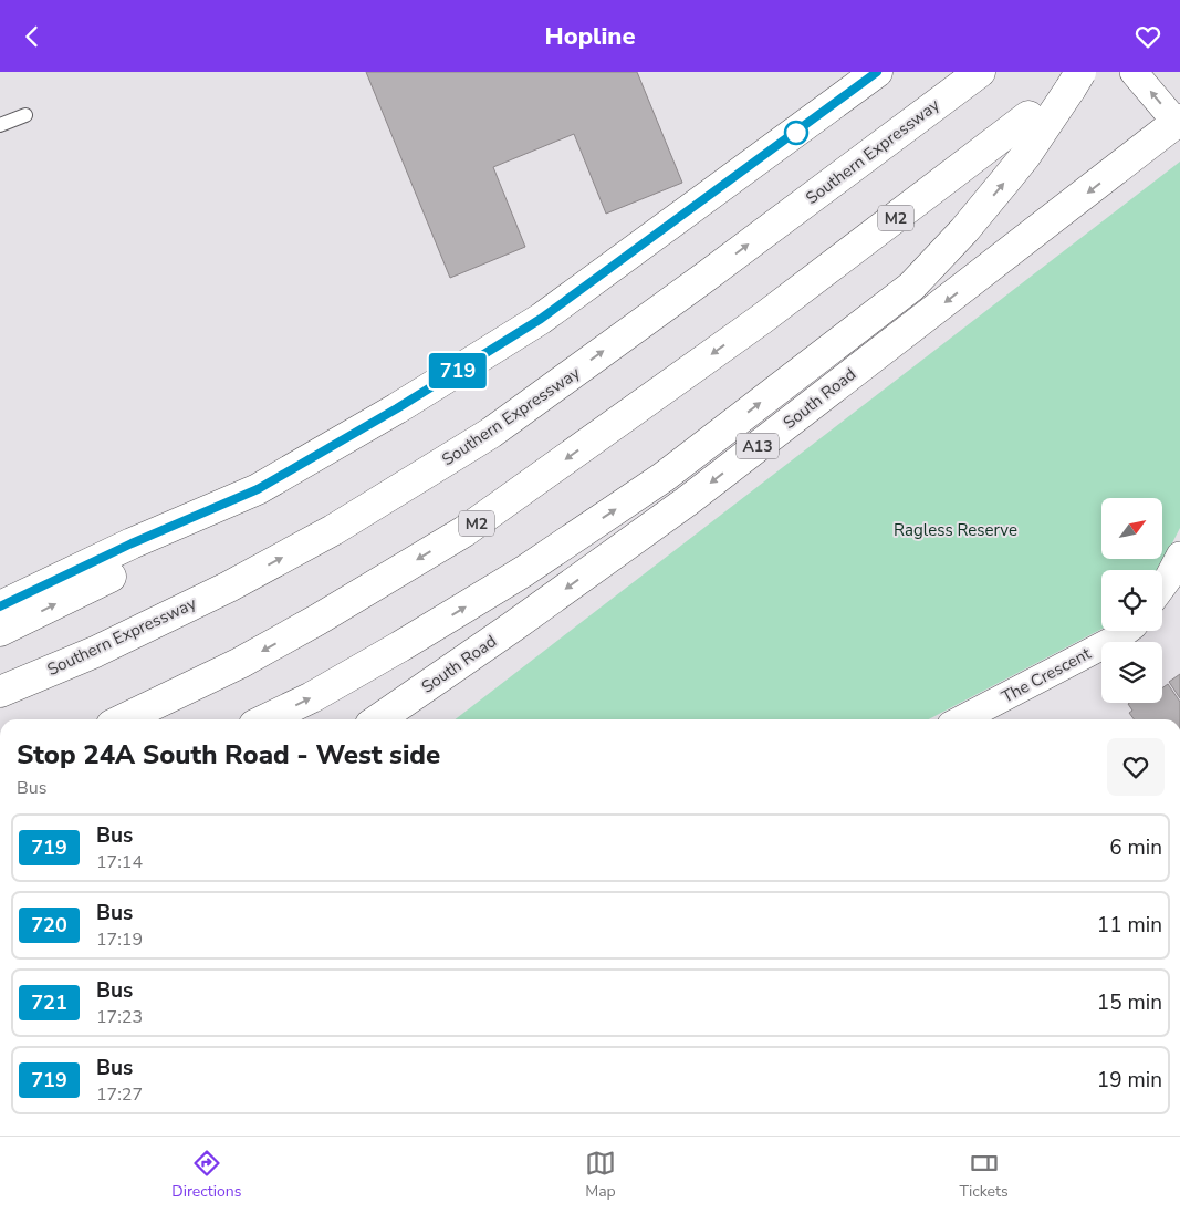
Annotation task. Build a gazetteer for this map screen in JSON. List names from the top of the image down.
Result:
{
  "streets": {
    "highway": [
      "Southern Expressway",
      "M2",
      "South Road",
      "A13"
    ],
    "street": ["The Crescent"]
  },
  "parks": ["Ragless Reserve"],
  "lines": ["bus line 719"],
  "north": "top right",
  "page": {
    "header": "Hopline",
    "on_map": "719",
    "heading": ["Stop 24A South Road - West side", "Bus"],
    "list": [
      {
        "mark": "719",
        "name": "Bus",
        "note": "17:14",
        "value": "6 min"
      },
      {
        "mark": "720",
        "name": "Bus",
        "note": "17:19",
        "value": "11 min"
      },
      {
        "mark": "721",
        "name": "Bus",
        "note": "17:23",
        "value": "15 min"
      },
      {
        "mark": "719",
        "name": "Bus",
        "note": "17:27",
        "value": "19 min"
      }
    ],
    "tabs": ["Directions", "Map", "Tickets"]
  }
}
